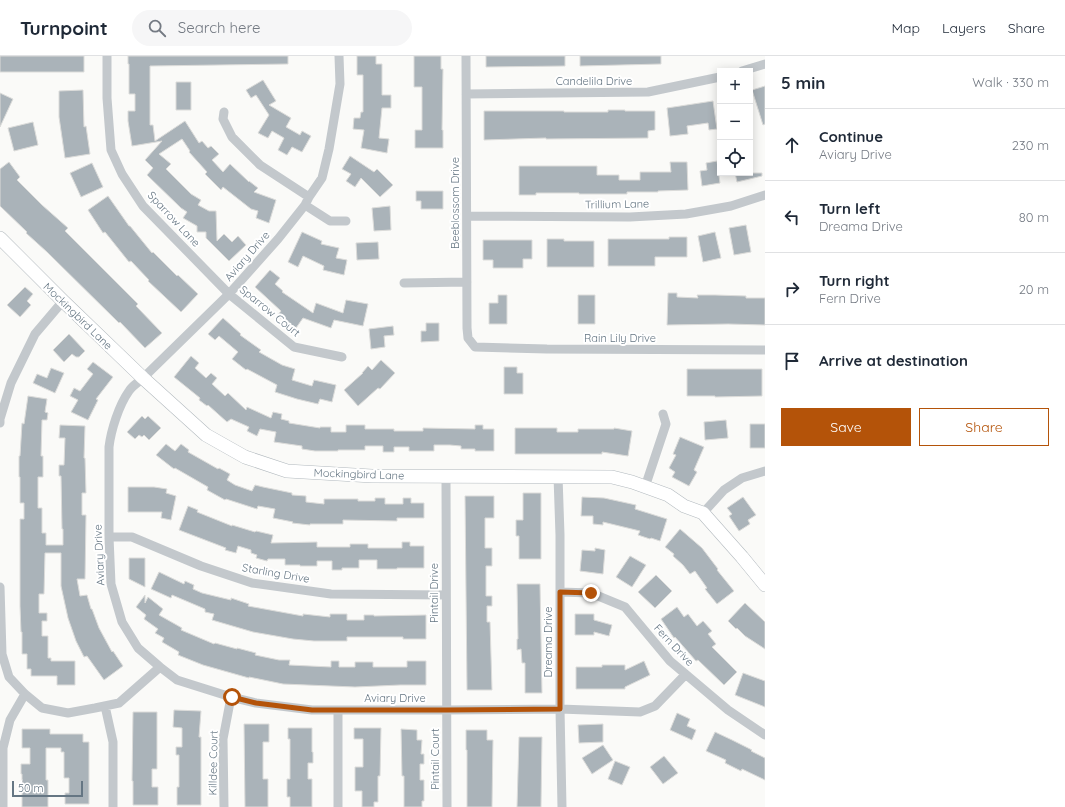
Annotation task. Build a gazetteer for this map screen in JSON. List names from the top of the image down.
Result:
{
  "streets": {
    "street": [
      "Candelila Drive",
      "Beeblossom Drive",
      "Trillium Lane",
      "Sparrow Lane",
      "Aviary Drive",
      "Sparrow Court",
      "Mockingbird Lane",
      "Rain Lily Drive",
      "Starling Drive",
      "Pintail Drive",
      "Dreama Drive",
      "Fern Drive",
      "Pintail Court",
      "Killdee Court"
    ]
  },
  "crossings": [
    ["Candelila Drive", "Beeblossom Drive"],
    ["Beeblossom Drive", "Trillium Lane"],
    ["Beeblossom Drive", "Rain Lily Drive"],
    ["Sparrow Lane", "Aviary Drive"],
    ["Sparrow Lane", "Sparrow Court"],
    ["Aviary Drive", "Sparrow Court"],
    ["Aviary Drive", "Mockingbird Lane"],
    ["Aviary Drive", "Starling Drive"],
    ["Aviary Drive", "Pintail Drive"],
    ["Aviary Drive", "Dreama Drive"],
    ["Aviary Drive", "Fern Drive"],
    ["Aviary Drive", "Pintail Court"],
    ["Aviary Drive", "Killdee Court"],
    ["Mockingbird Lane", "Pintail Drive"],
    ["Mockingbird Lane", "Dreama Drive"],
    ["Starling Drive", "Pintail Drive"],
    ["Pintail Drive", "Pintail Court"],
    ["Dreama Drive", "Fern Drive"]
  ],
  "scale_bar": "50 m",
  "page": {
    "header": "Turnpoint",
    "search": "Search here",
    "nav": ["Map", "Layers", "Share"],
    "heading": ["5 min", "Walk · 330 m"],
    "map_buttons": ["+", "−"],
    "list": [
      ["Continue", "Aviary Drive", "230 m"],
      ["Turn left", "Dreama Drive", "80 m"],
      ["Turn right", "Fern Drive", "20 m"],
      "Arrive at destination"
    ],
    "buttons": ["Save", "Share"],
    "scale": "50 m"
  }
}
